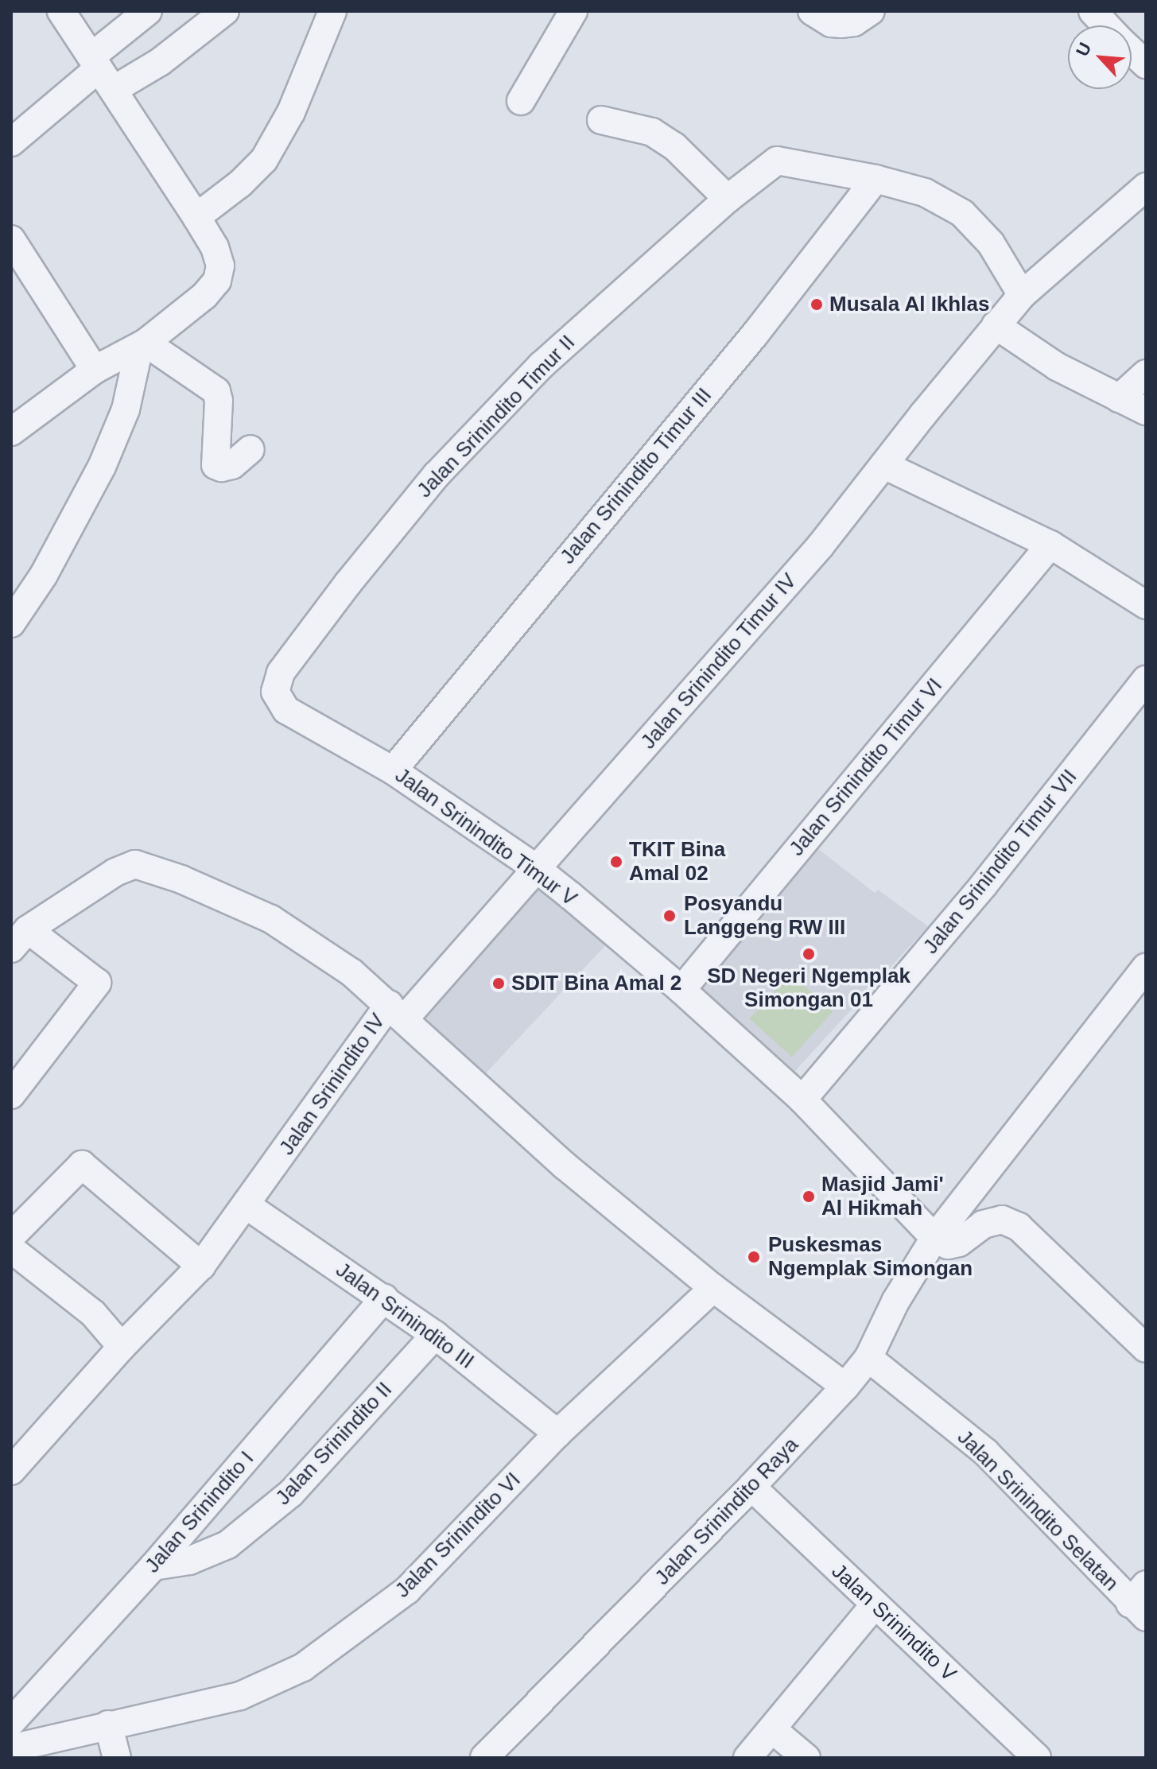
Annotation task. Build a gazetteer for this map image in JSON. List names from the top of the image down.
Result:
{
  "streets": {
    "street": [
      "Jalan Srinindito Timur II",
      "Jalan Srinindito Timur III",
      "Jalan Srinindito Timur IV",
      "Jalan Srinindito Timur VI",
      "Jalan Srinindito Timur V",
      "Jalan Srinindito Timur VII",
      "Jalan Srinindito IV",
      "Jalan Srinindito III",
      "Jalan Srinindito II",
      "Jalan Srinindito Selatan",
      "Jalan Srinindito Raya",
      "Jalan Srinindito I",
      "Jalan Srinindito VI",
      "Jalan Srinindito V"
    ]
  },
  "crossings": [
    ["Jalan Srinindito Timur II", "Jalan Srinindito Timur III"],
    ["Jalan Srinindito Timur II", "Jalan Srinindito Timur IV"],
    ["Jalan Srinindito Timur II", "Jalan Srinindito Timur V"],
    ["Jalan Srinindito Timur III", "Jalan Srinindito Timur V"],
    ["Jalan Srinindito Timur IV", "Jalan Srinindito Timur V"],
    ["Jalan Srinindito Timur IV", "Jalan Srinindito IV"],
    ["Jalan Srinindito Timur VI", "Jalan Srinindito Timur V"],
    ["Jalan Srinindito Timur V", "Jalan Srinindito Timur VII"],
    ["Jalan Srinindito Timur V", "Jalan Srinindito Raya"],
    ["Jalan Srinindito IV", "Jalan Srinindito III"],
    ["Jalan Srinindito IV", "Jalan Srinindito Raya"],
    ["Jalan Srinindito IV", "Jalan Srinindito VI"],
    ["Jalan Srinindito III", "Jalan Srinindito II"],
    ["Jalan Srinindito III", "Jalan Srinindito I"],
    ["Jalan Srinindito III", "Jalan Srinindito VI"],
    ["Jalan Srinindito II", "Jalan Srinindito I"],
    ["Jalan Srinindito Selatan", "Jalan Srinindito Raya"],
    ["Jalan Srinindito Raya", "Jalan Srinindito V"]
  ],
  "places": [
    "Musala Al Ikhlas",
    "TKIT Bina Amal 02",
    "Posyandu Langgeng RW III",
    "SD Negeri Ngemplak Simongan 01",
    "SDIT Bina Amal 2",
    "Masjid Jami' Al Hikmah",
    "Puskesmas Ngemplak Simongan"
  ],
  "north": "top left"
}
